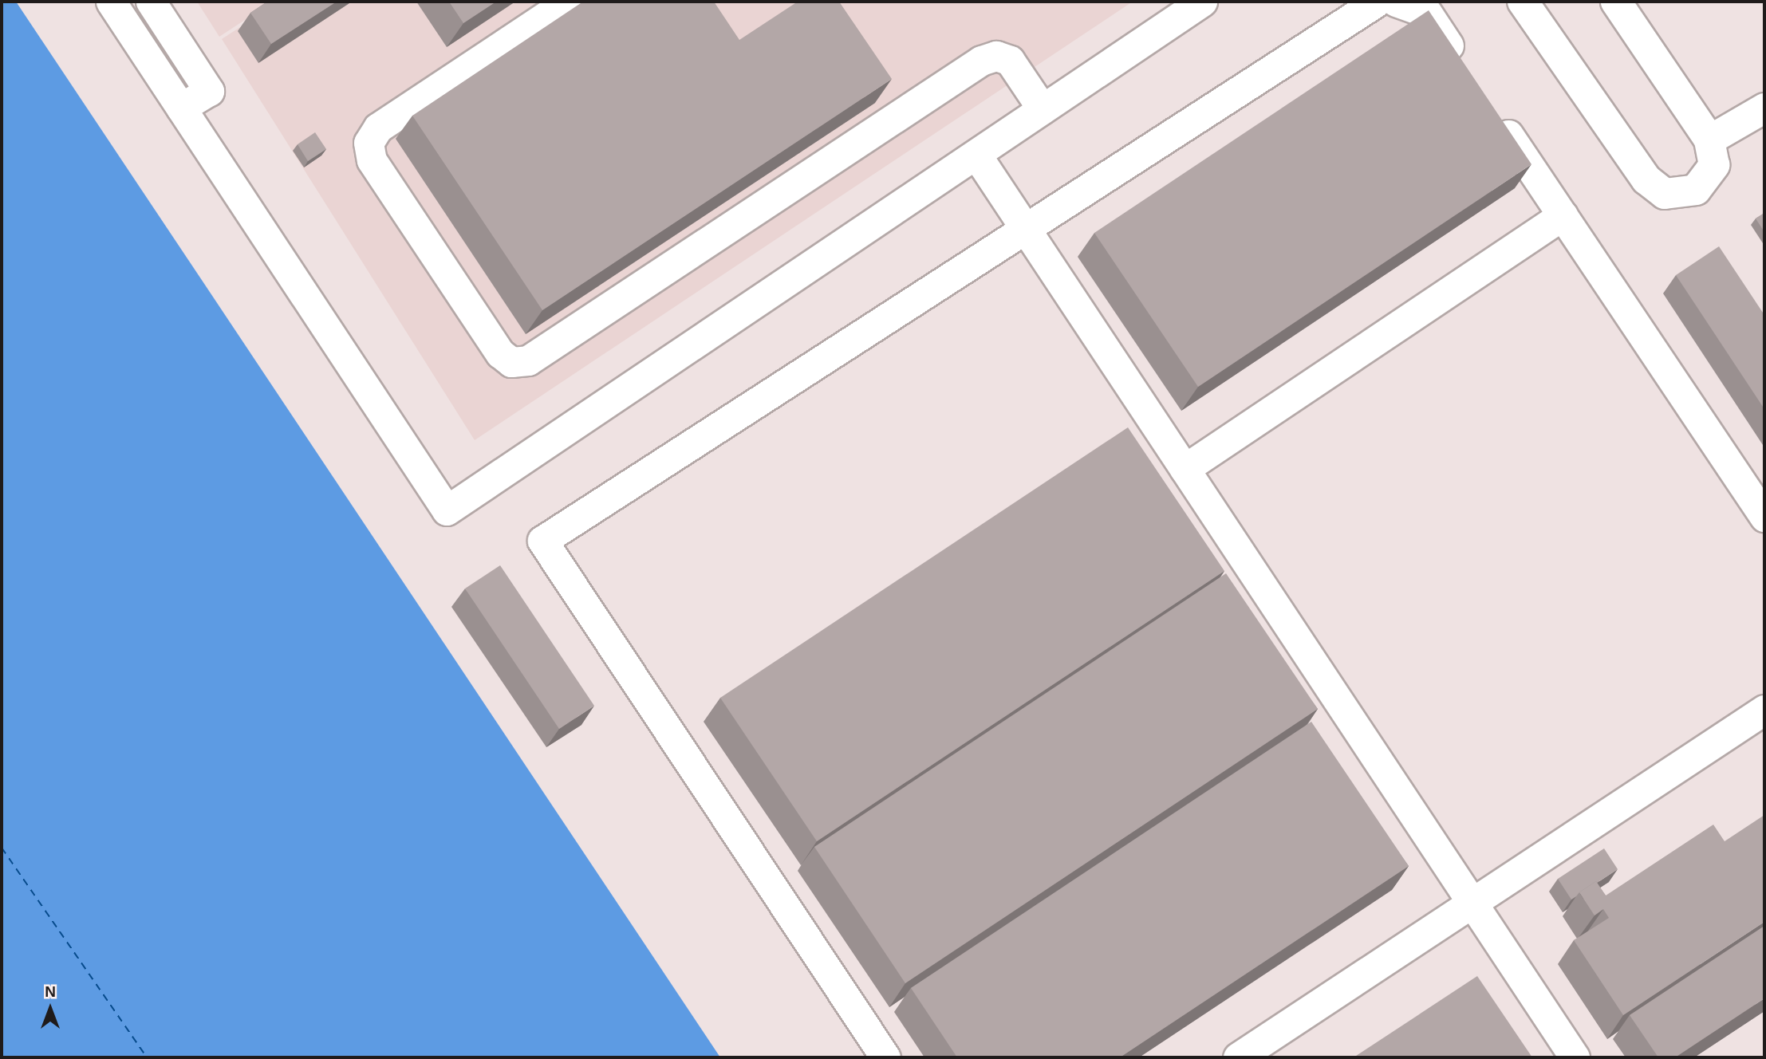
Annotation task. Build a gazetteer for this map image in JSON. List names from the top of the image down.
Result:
{
  "north": "top"
}
